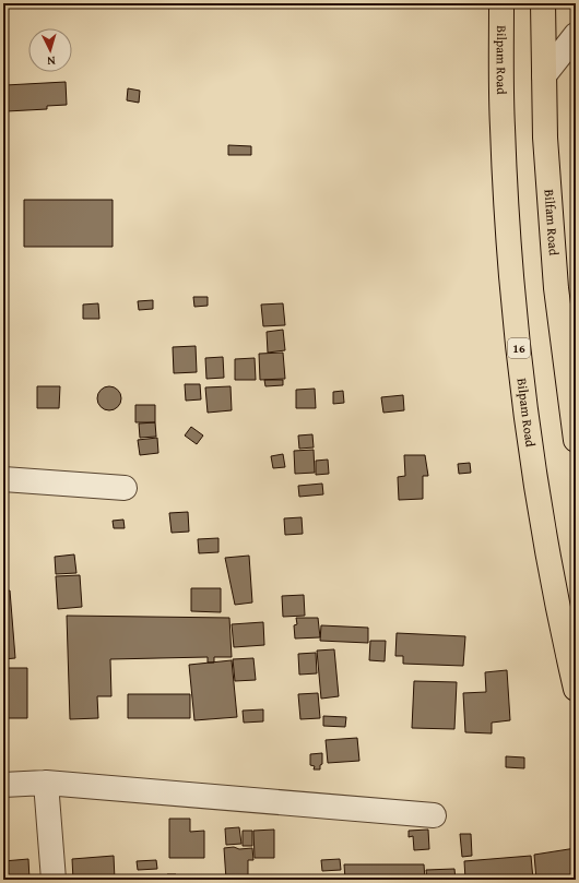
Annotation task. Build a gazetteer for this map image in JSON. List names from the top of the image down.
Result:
{
  "streets": {
    "main road": ["Bilpam Road", "Bilfam Road", "16"]
  },
  "north": "bottom"
}
